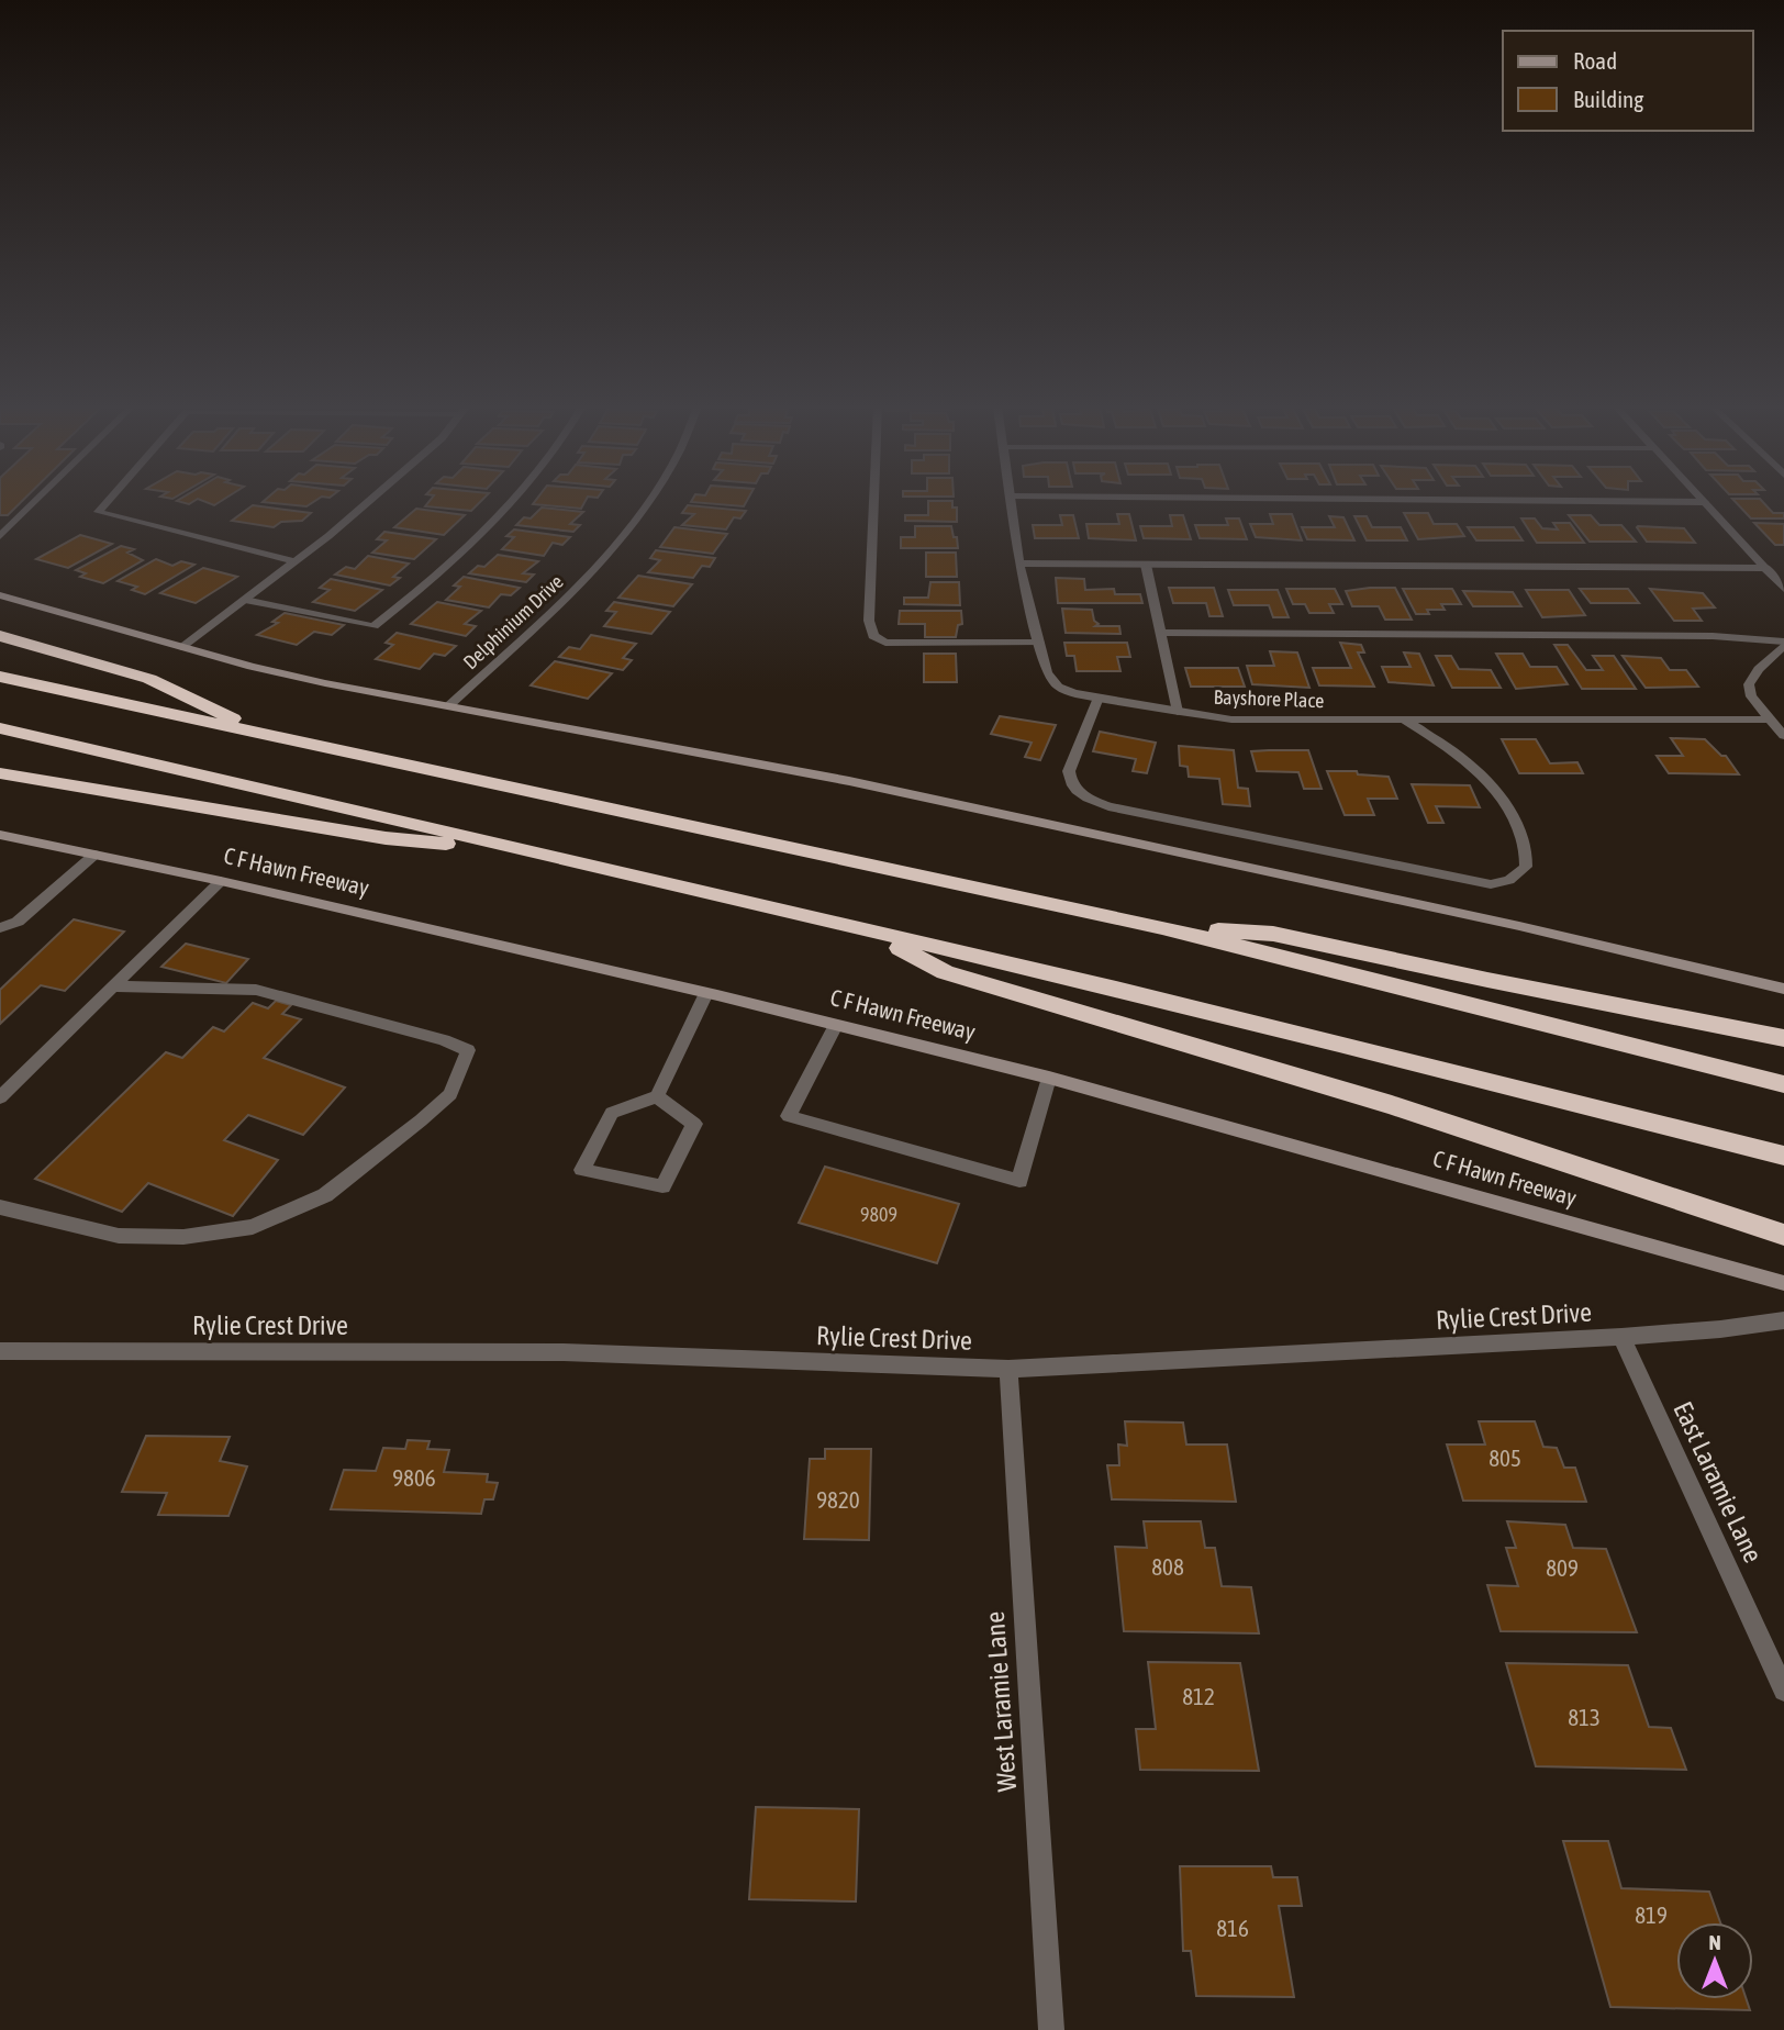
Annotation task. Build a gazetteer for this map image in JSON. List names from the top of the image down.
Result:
{
  "streets": {
    "main road": ["C F Hawn Freeway"],
    "street": [
      "Delphinium Drive",
      "Bayshore Place",
      "Rylie Crest Drive",
      "East Laramie Lane",
      "West Laramie Lane"
    ]
  },
  "crossings": [
    ["Rylie Crest Drive", "East Laramie Lane"],
    ["Rylie Crest Drive", "West Laramie Lane"]
  ],
  "house_numbers": [
    "9809",
    "805",
    "9806",
    "9820",
    "808",
    "809",
    "812",
    "813",
    "819",
    "816"
  ],
  "legend": ["Road", "Building"],
  "north": "top"
}
